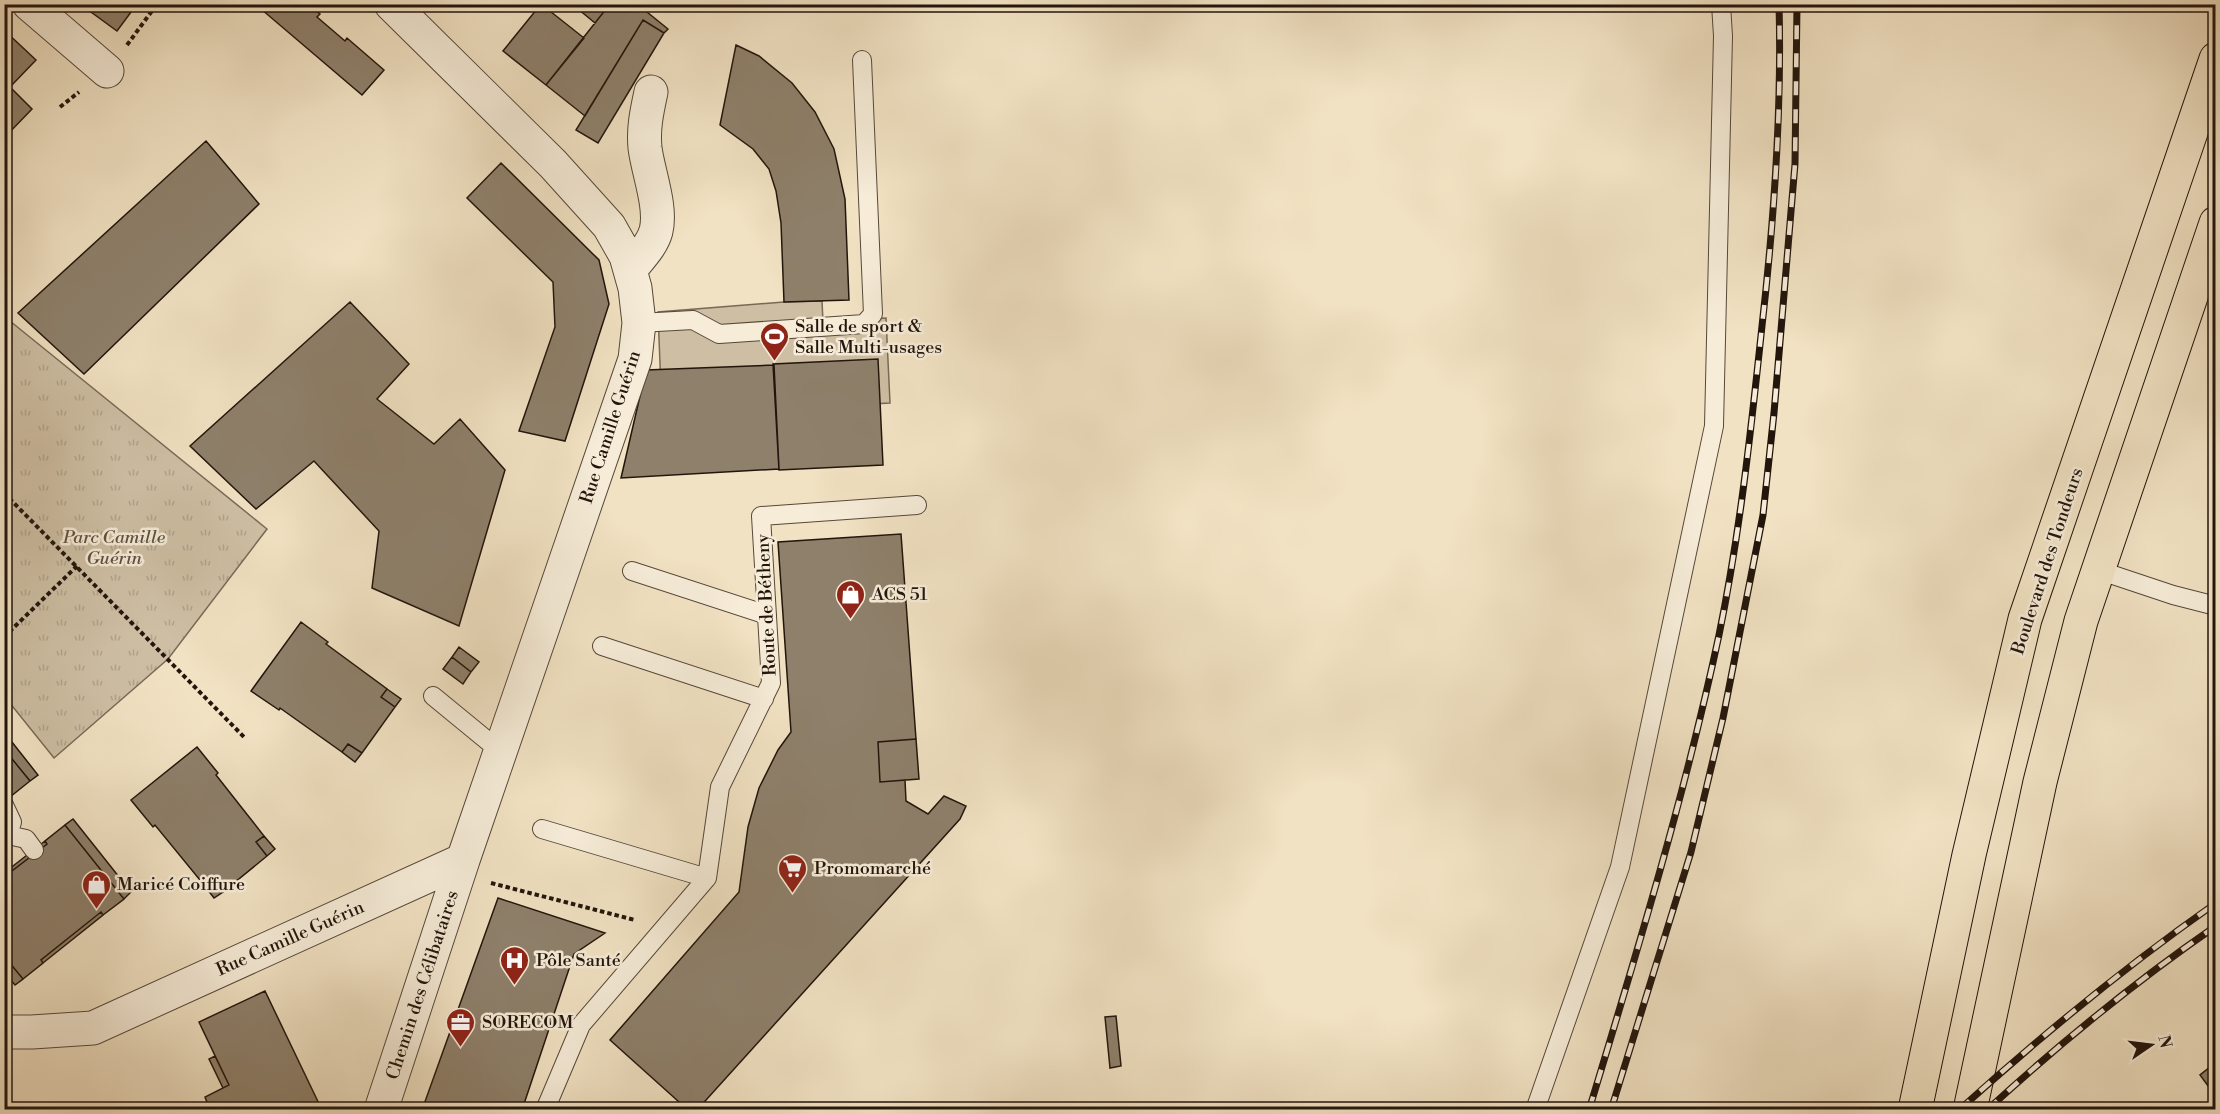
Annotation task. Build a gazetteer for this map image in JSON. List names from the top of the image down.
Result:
{
  "streets": {
    "highway": ["Boulevard des Tondeurs"],
    "street": ["Rue Camille Guérin", "Chemin des Célibataires"],
    "lane": ["Route de Bétheny"]
  },
  "crossings": [
    ["Rue Camille Guérin", "Chemin des Célibataires"]
  ],
  "parks": ["Parc Camille Guérin"],
  "places": {
    "sports": ["Salle de sport & Salle Multi-usages"],
    "shop": ["ACS 51", "Maricé Coiffure"],
    "supermarket": ["Promomarché"],
    "hospital": ["Pôle Santé"],
    "office": ["SORECOM"]
  },
  "north": "right"
}
